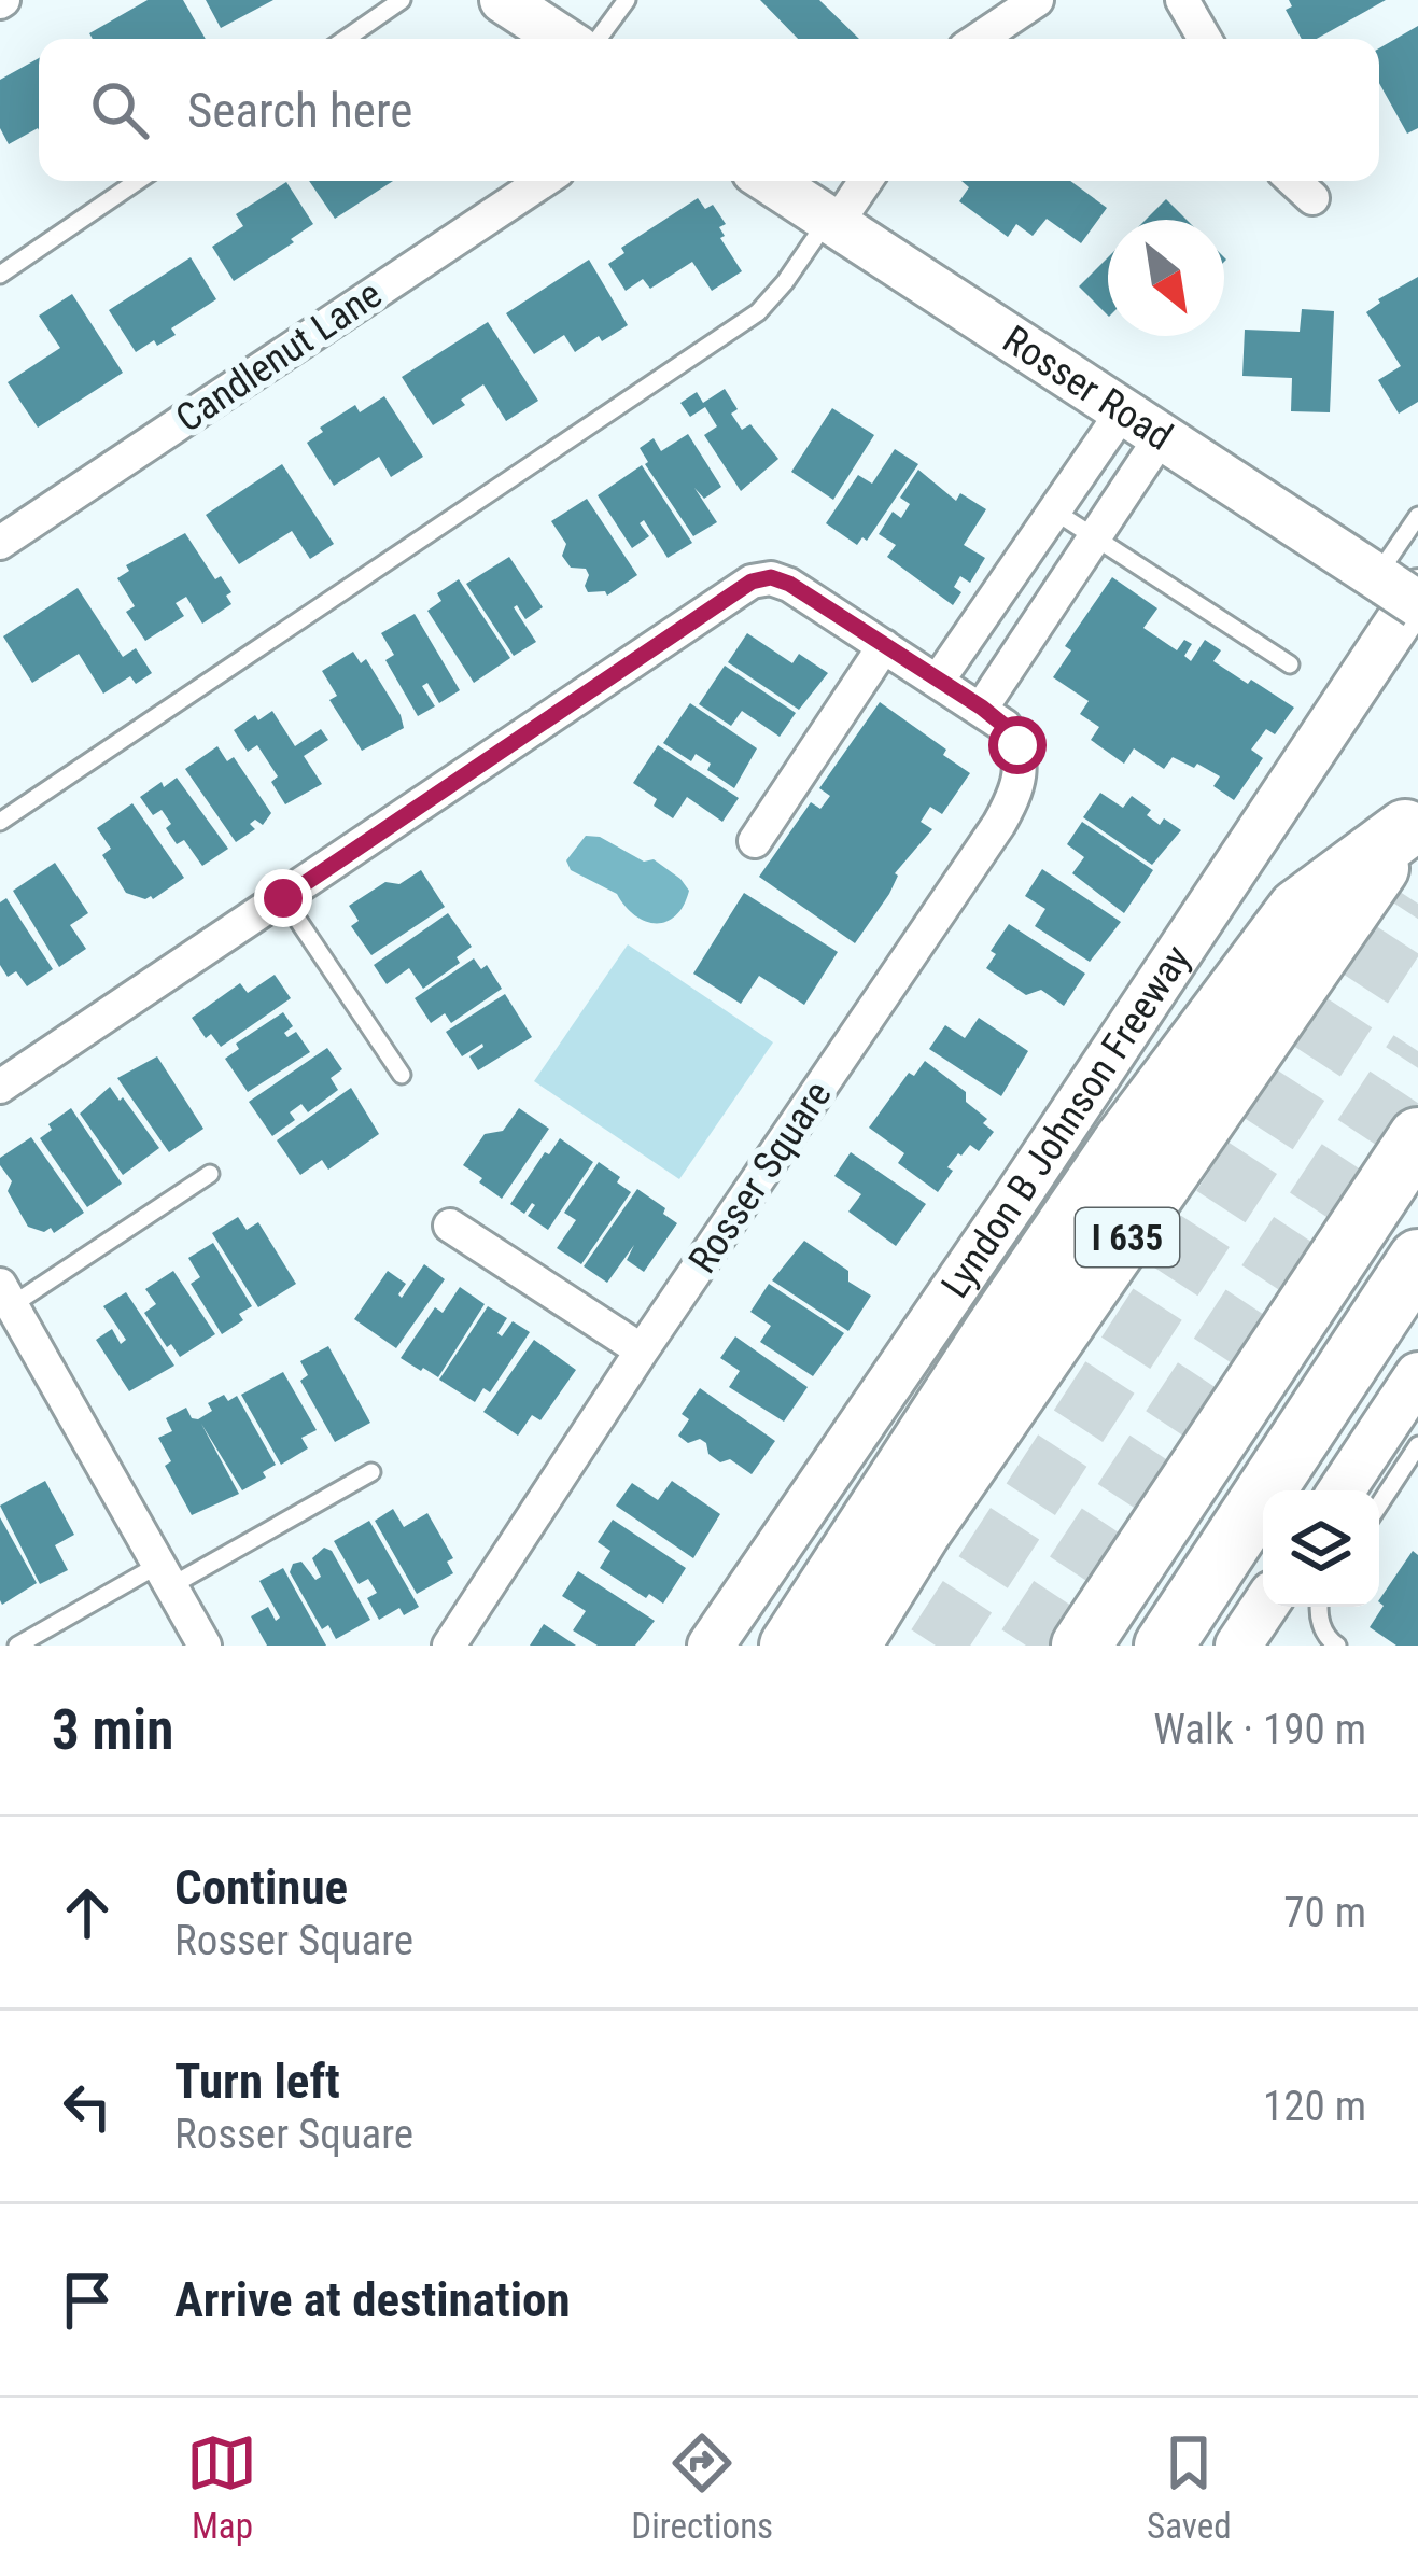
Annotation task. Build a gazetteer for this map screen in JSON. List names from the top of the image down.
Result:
{
  "streets": {
    "highway": ["I 635"],
    "main road": ["Rosser Road", "Lyndon B Johnson Freeway"],
    "street": ["Candlenut Lane", "Rosser Square"]
  },
  "crossings": [
    ["Rosser Road", "Lyndon B Johnson Freeway"]
  ],
  "north": "bottom right",
  "page": {
    "search": "Search here",
    "heading": ["3 min", "Walk · 190 m"],
    "list": [
      ["Continue", "Rosser Square", "70 m"],
      ["Turn left", "Rosser Square", "120 m"],
      "Arrive at destination"
    ],
    "nav": ["Map", "Directions", "Saved"]
  }
}
